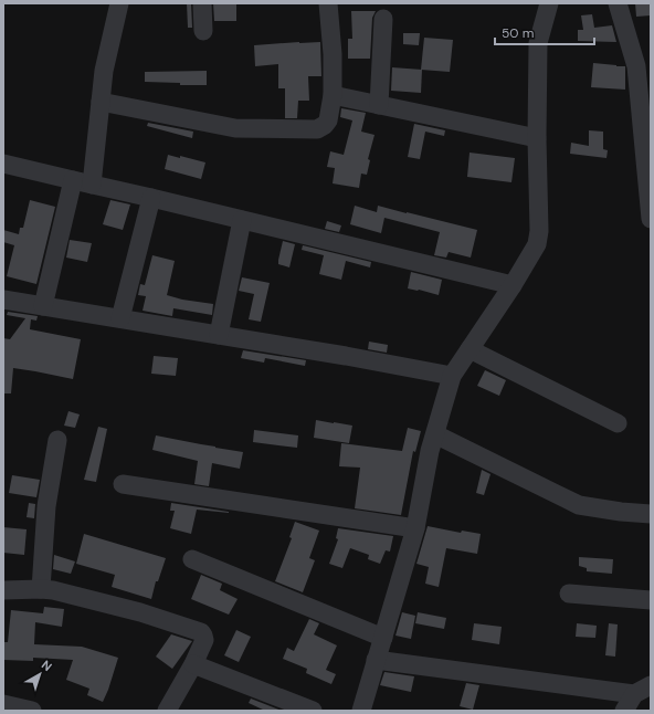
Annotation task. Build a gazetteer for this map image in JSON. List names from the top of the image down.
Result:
{
  "scale_bar": "50 m",
  "north": "top right"
}
